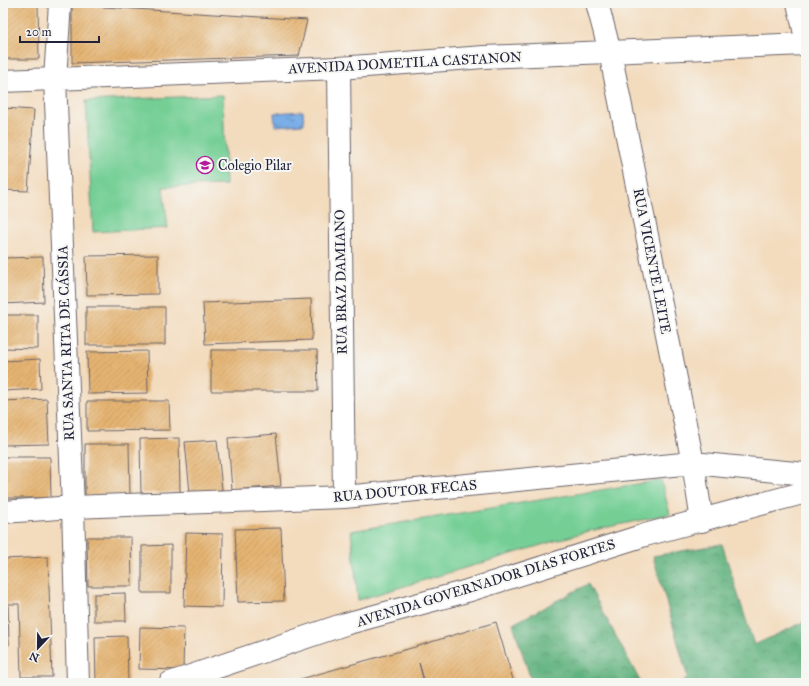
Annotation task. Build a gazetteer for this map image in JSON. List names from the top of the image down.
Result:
{
  "streets": {
    "street": [
      "AVENIDA DOMETILA CASTANON",
      "RUA VICENTE LEITE",
      "RUA BRAZ DAMIANO",
      "RUA SANTA RITA DE CÁSSIA",
      "RUA DOUTOR FECAS",
      "AVENIDA GOVERNADOR DIAS FORTES"
    ]
  },
  "crossings": [
    ["AVENIDA DOMETILA CASTANON", "RUA VICENTE LEITE"],
    ["AVENIDA DOMETILA CASTANON", "RUA BRAZ DAMIANO"],
    ["AVENIDA DOMETILA CASTANON", "RUA SANTA RITA DE CÁSSIA"],
    ["RUA VICENTE LEITE", "RUA DOUTOR FECAS"],
    ["RUA VICENTE LEITE", "AVENIDA GOVERNADOR DIAS FORTES"],
    ["RUA BRAZ DAMIANO", "RUA DOUTOR FECAS"],
    ["RUA SANTA RITA DE CÁSSIA", "RUA DOUTOR FECAS"]
  ],
  "places": {
    "school or university": ["Colegio Pilar"]
  },
  "scale_bar": "20 m",
  "north": "bottom"
}
